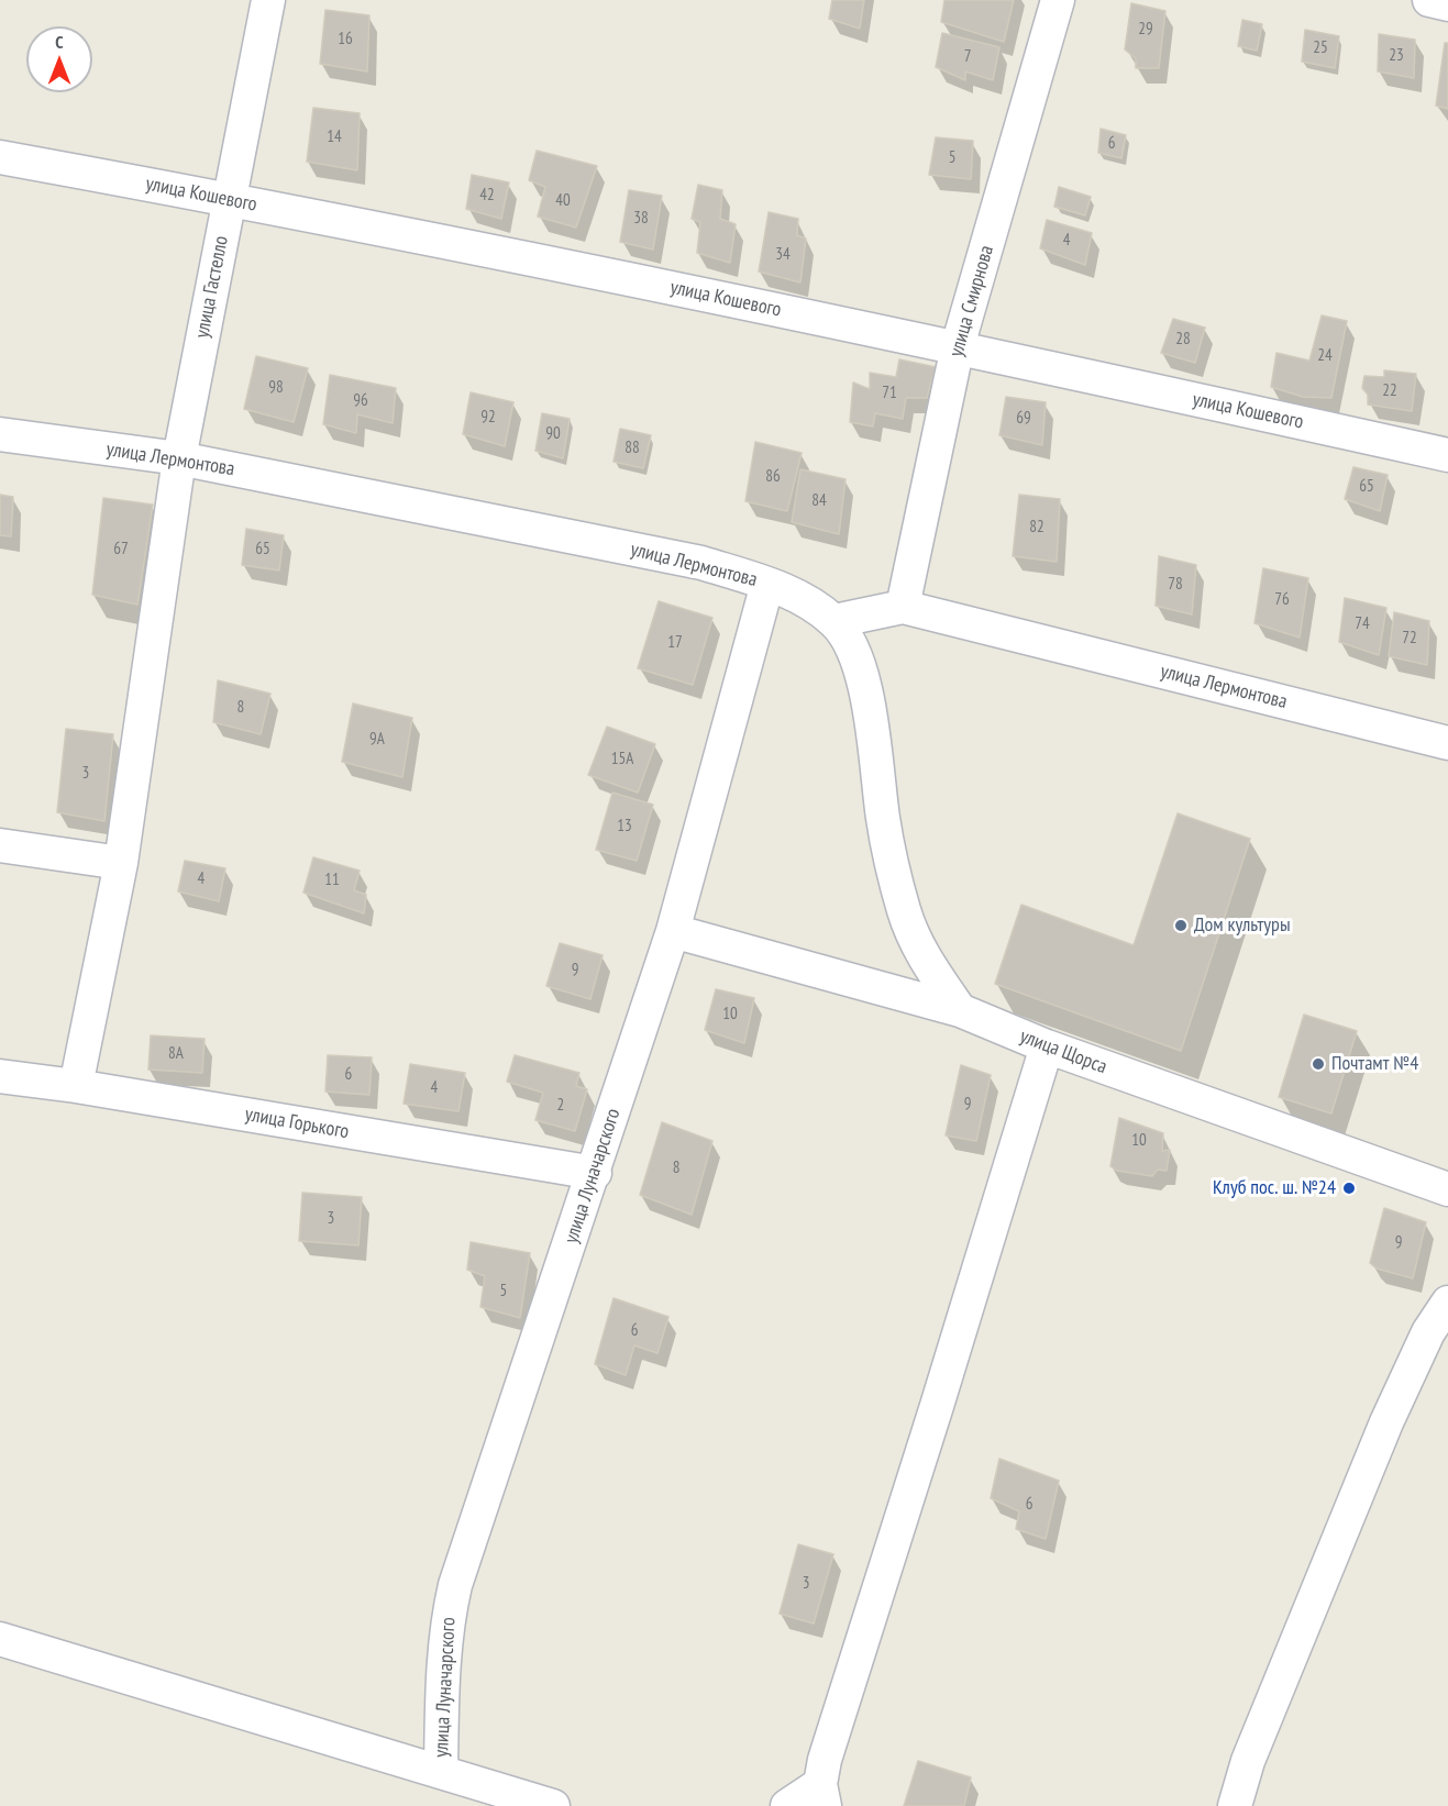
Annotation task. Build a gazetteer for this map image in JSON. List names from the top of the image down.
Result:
{
  "streets": {
    "street": [
      "улица Кошевого",
      "улица Гастелло",
      "улица Смирнова",
      "улица Лермонтова",
      "улица Щорса",
      "улица Горького",
      "улица Луначарского"
    ]
  },
  "crossings": [
    ["улица Кошевого", "улица Гастелло"],
    ["улица Кошевого", "улица Смирнова"],
    ["улица Гастелло", "улица Лермонтова"],
    ["улица Гастелло", "улица Горького"],
    ["улица Смирнова", "улица Лермонтова"],
    ["улица Лермонтова", "улица Луначарского"],
    ["улица Щорса", "улица Луначарского"],
    ["улица Горького", "улица Луначарского"]
  ],
  "places": ["Дом культуры", "Почтамт №4", "Клуб пос. ш. №24"],
  "house_numbers": [
    "29",
    "16",
    "25",
    "23",
    "7",
    "14",
    "6",
    "5",
    "42",
    "40",
    "38",
    "4",
    "34",
    "28",
    "24",
    "98",
    "22",
    "71",
    "96",
    "92",
    "69",
    "90",
    "88",
    "86",
    "65",
    "84",
    "82",
    "67",
    "65",
    "78",
    "76",
    "74",
    "72",
    "17",
    "8",
    "9А",
    "15А",
    "3",
    "13",
    "4",
    "11",
    "9",
    "10",
    "8А",
    "6",
    "4",
    "9",
    "2",
    "10",
    "8",
    "3",
    "9",
    "5",
    "6",
    "6",
    "3"
  ],
  "north": "top"
}
